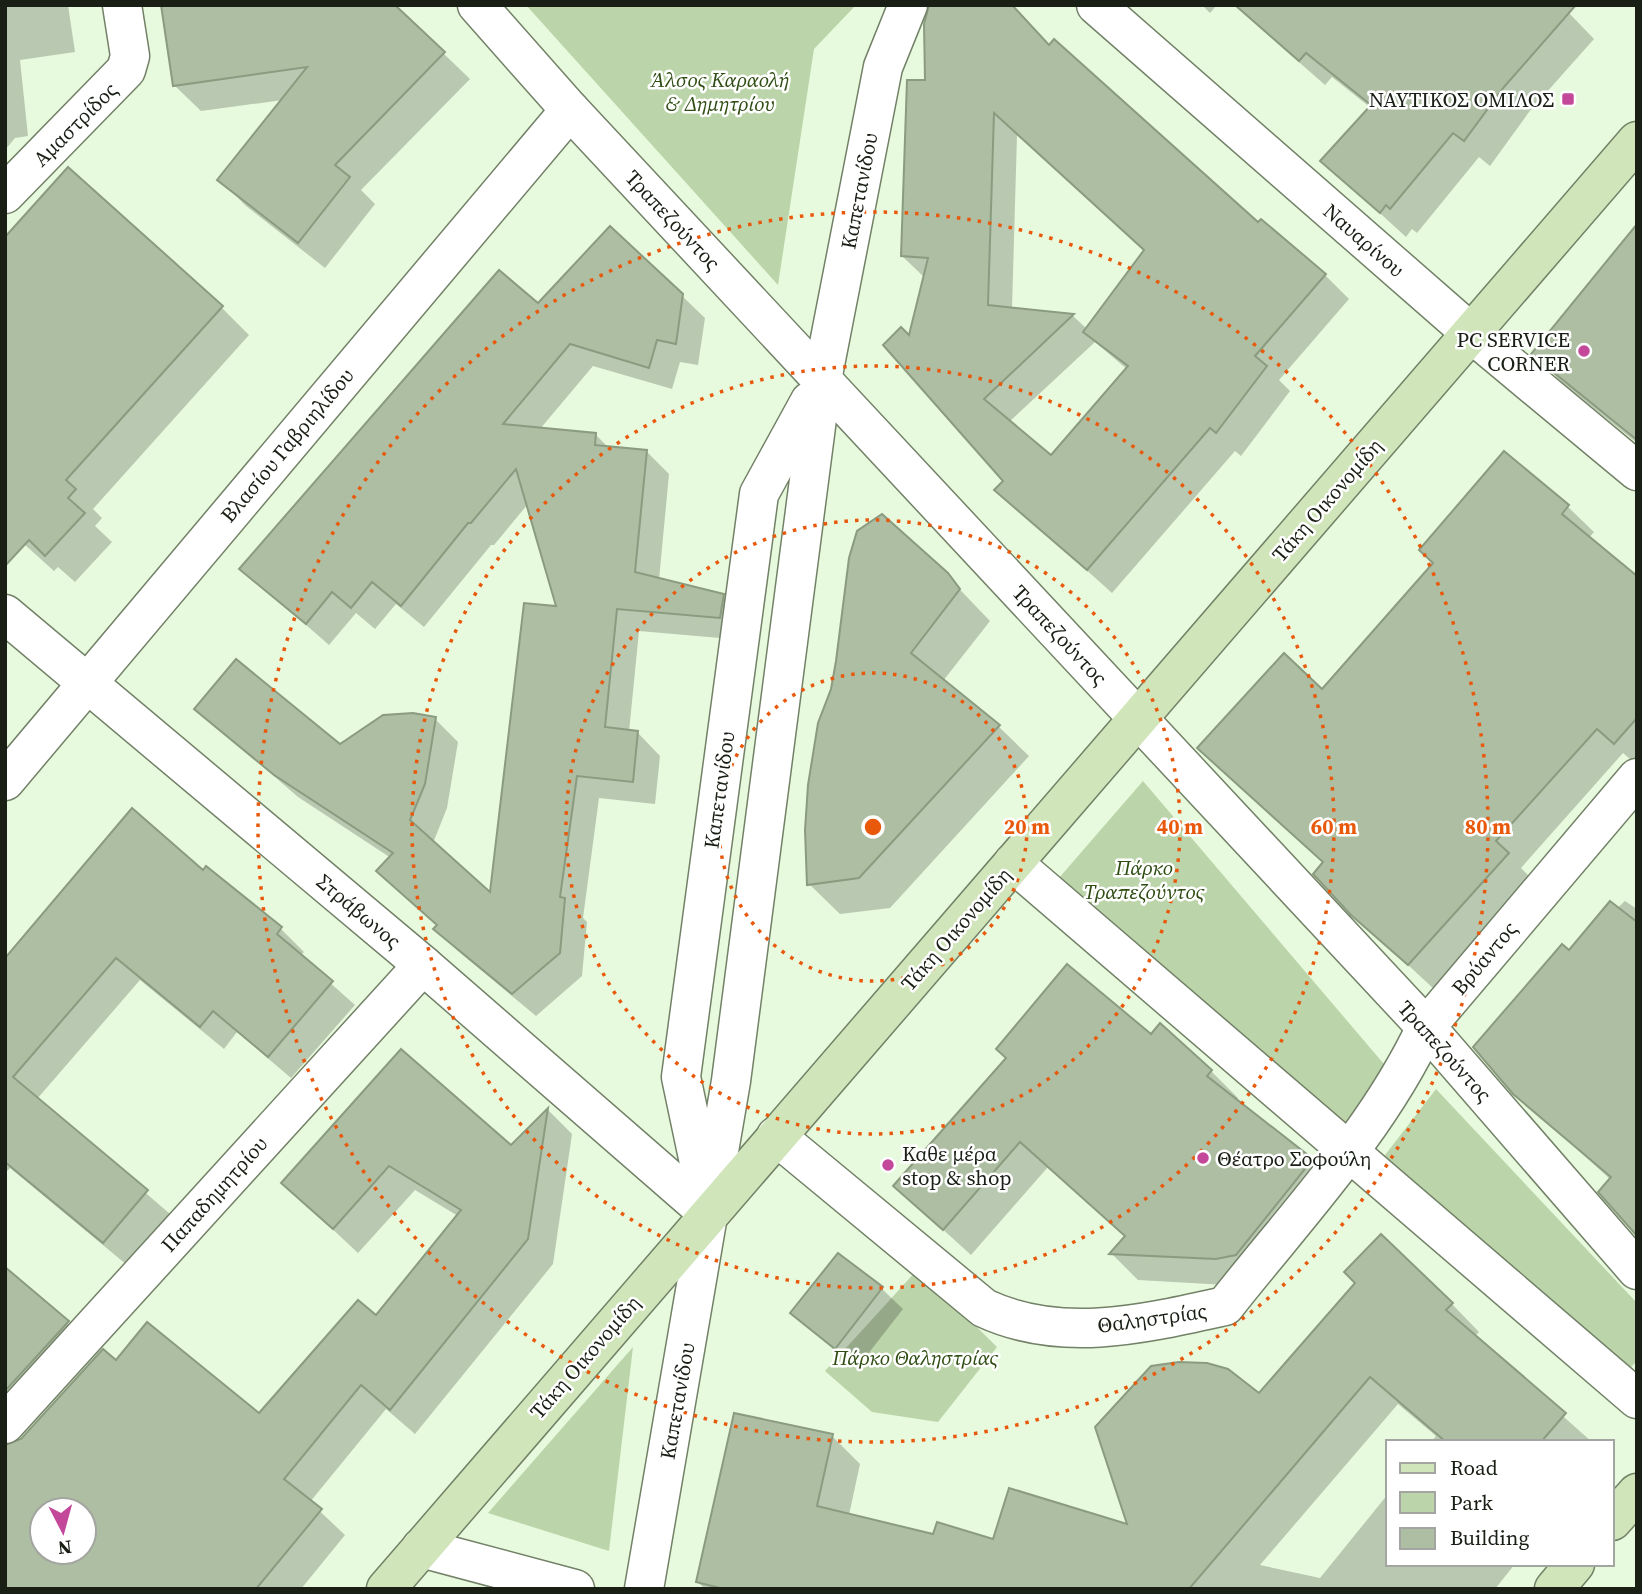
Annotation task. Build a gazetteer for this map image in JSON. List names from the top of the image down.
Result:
{
  "streets": {
    "main road": ["Τάκη Οικονομίδη"],
    "street": [
      "Αμαστρίδος",
      "Καπετανίδου",
      "Τραπεζούντος",
      "Ναυαρίνου",
      "Βλασίου Γαβριηλίδου",
      "Στράβωνος",
      "Βρύαντος",
      "Παπαδημητρίου",
      "Θαληστρίας"
    ]
  },
  "crossings": [
    ["Καπετανίδου", "Τραπεζούντος"],
    ["Καπετανίδου", "Τάκη Οικονομίδη"],
    ["Καπετανίδου", "Στράβωνος"],
    ["Τραπεζούντος", "Βλασίου Γαβριηλίδου"],
    ["Τραπεζούντος", "Τάκη Οικονομίδη"],
    ["Τραπεζούντος", "Βρύαντος"],
    ["Ναυαρίνου", "Τάκη Οικονομίδη"],
    ["Βλασίου Γαβριηλίδου", "Στράβωνος"],
    ["Τάκη Οικονομίδη", "Στράβωνος"],
    ["Τάκη Οικονομίδη", "Θαληστρίας"],
    ["Στράβωνος", "Παπαδημητρίου"],
    ["Βρύαντος", "Θαληστρίας"]
  ],
  "parks": ["Άλσος Καραολή & Δημητρίου", "Πάρκο Τραπεζούντος", "Πάρκο Θαληστρίας"],
  "places": {
    "transit": ["ΝΑΥΤΙΚΟΣ ΟΜΙΛΟΣ"],
    "other": ["PC SERVICE CORNER", "Θέατρο Σοφούλη", "Καθε μέρα stop & shop"]
  },
  "legend": ["Road", "Park", "Building"],
  "north": "bottom",
  "rings": [
    "20 m",
    "40 m",
    "60 m",
    "80 m"
  ]
}
